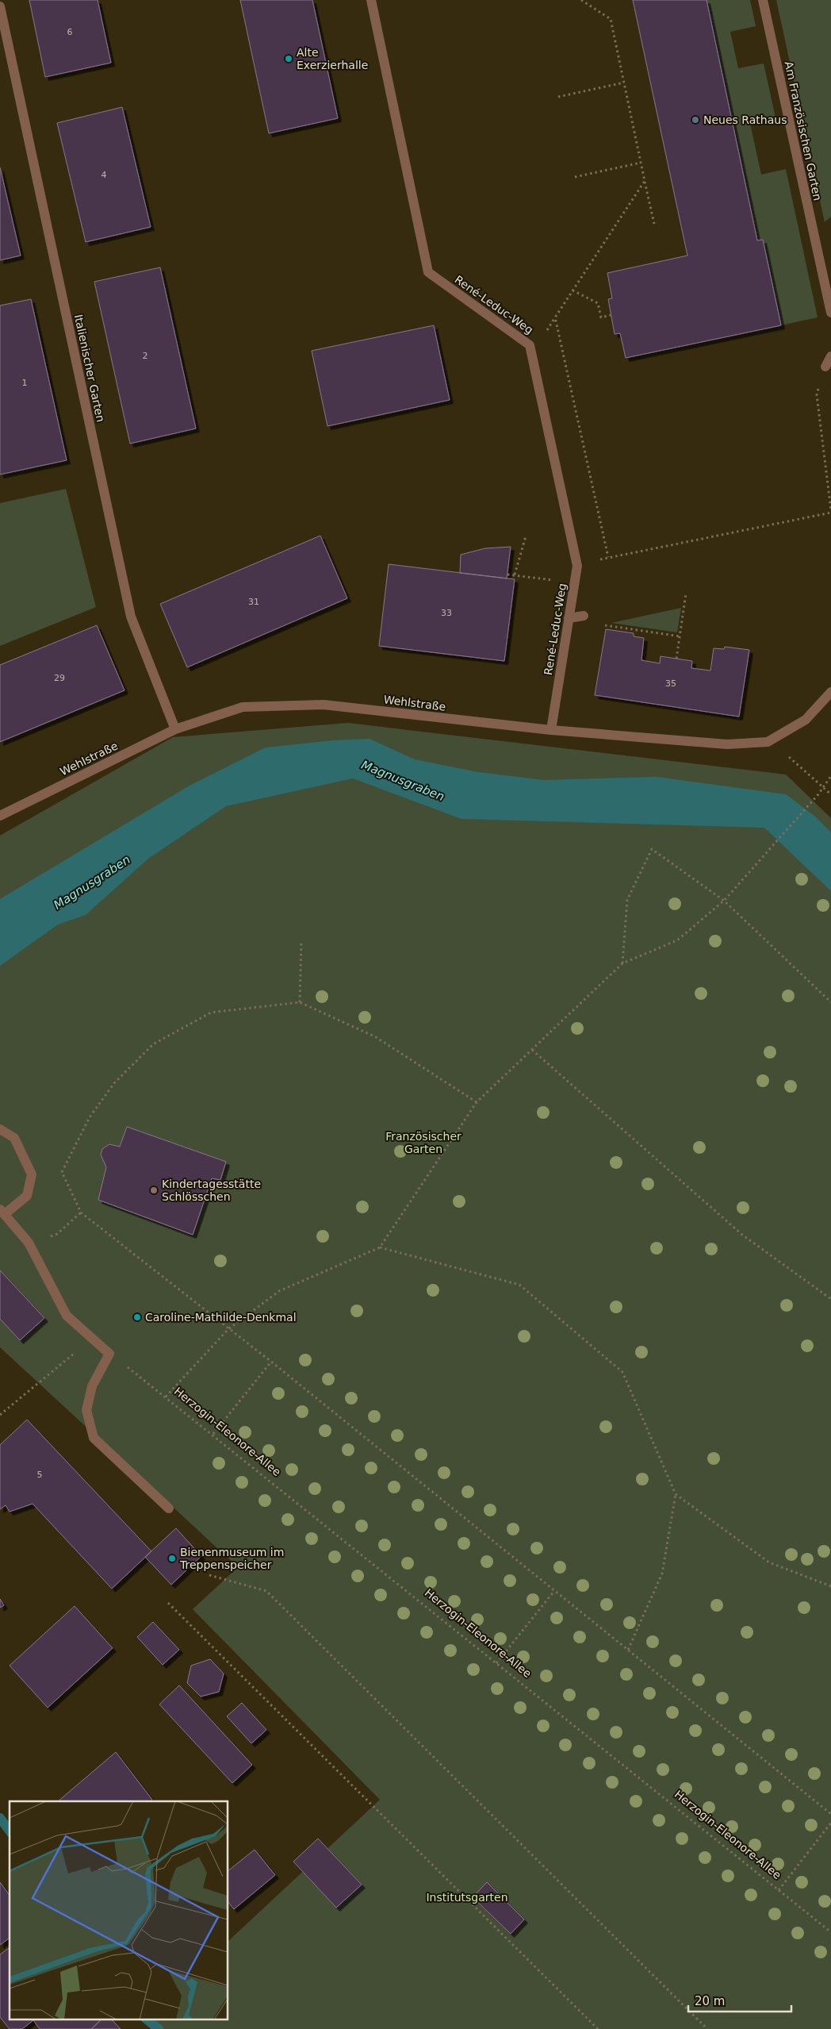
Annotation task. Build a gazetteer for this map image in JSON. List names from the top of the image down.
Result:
{
  "streets": {
    "street": [
      "Am Französischen Garten",
      "René-Leduc-Weg",
      "Italienischer Garten",
      "Wehlstraße"
    ],
    "path": ["Herzogin-Eleonore-Allee"]
  },
  "crossings": [
    ["René-Leduc-Weg", "Wehlstraße"],
    ["Italienischer Garten", "Wehlstraße"]
  ],
  "water": ["Magnusgraben"],
  "parks": ["Französischer Garten", "Institutsgarten"],
  "places": [
    "Alte Exerzierhalle",
    "Neues Rathaus",
    "Kindertagesstätte Schlösschen",
    "Caroline-Mathilde-Denkmal",
    "Bienenmuseum im Treppenspeicher"
  ],
  "house_numbers": [
    "6",
    "4",
    "2",
    "1",
    "31",
    "33",
    "29",
    "35",
    "5"
  ],
  "scale_bar": "20 m"
}
